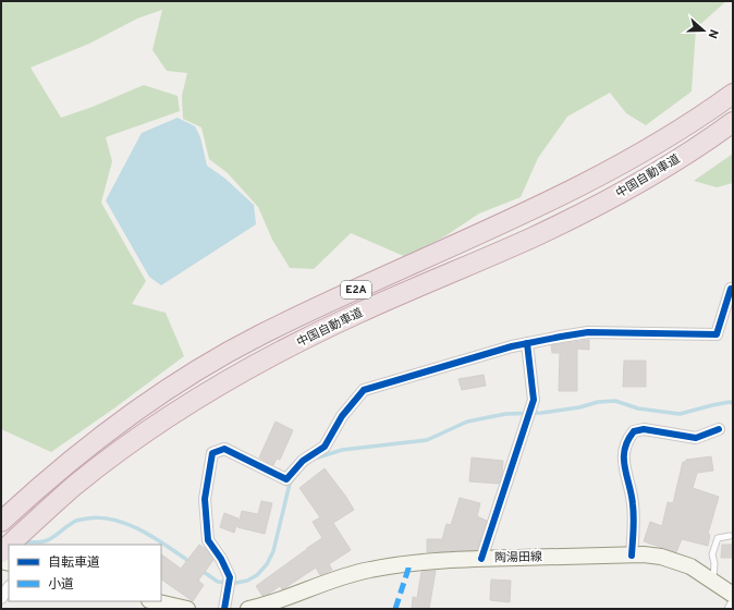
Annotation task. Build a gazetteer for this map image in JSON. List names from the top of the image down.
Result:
{
  "streets": {
    "highway": ["中国自動車道", "E2A"],
    "main road": ["陶湯田線"]
  },
  "legend": ["自転車道", "小道"],
  "north": "right"
}
